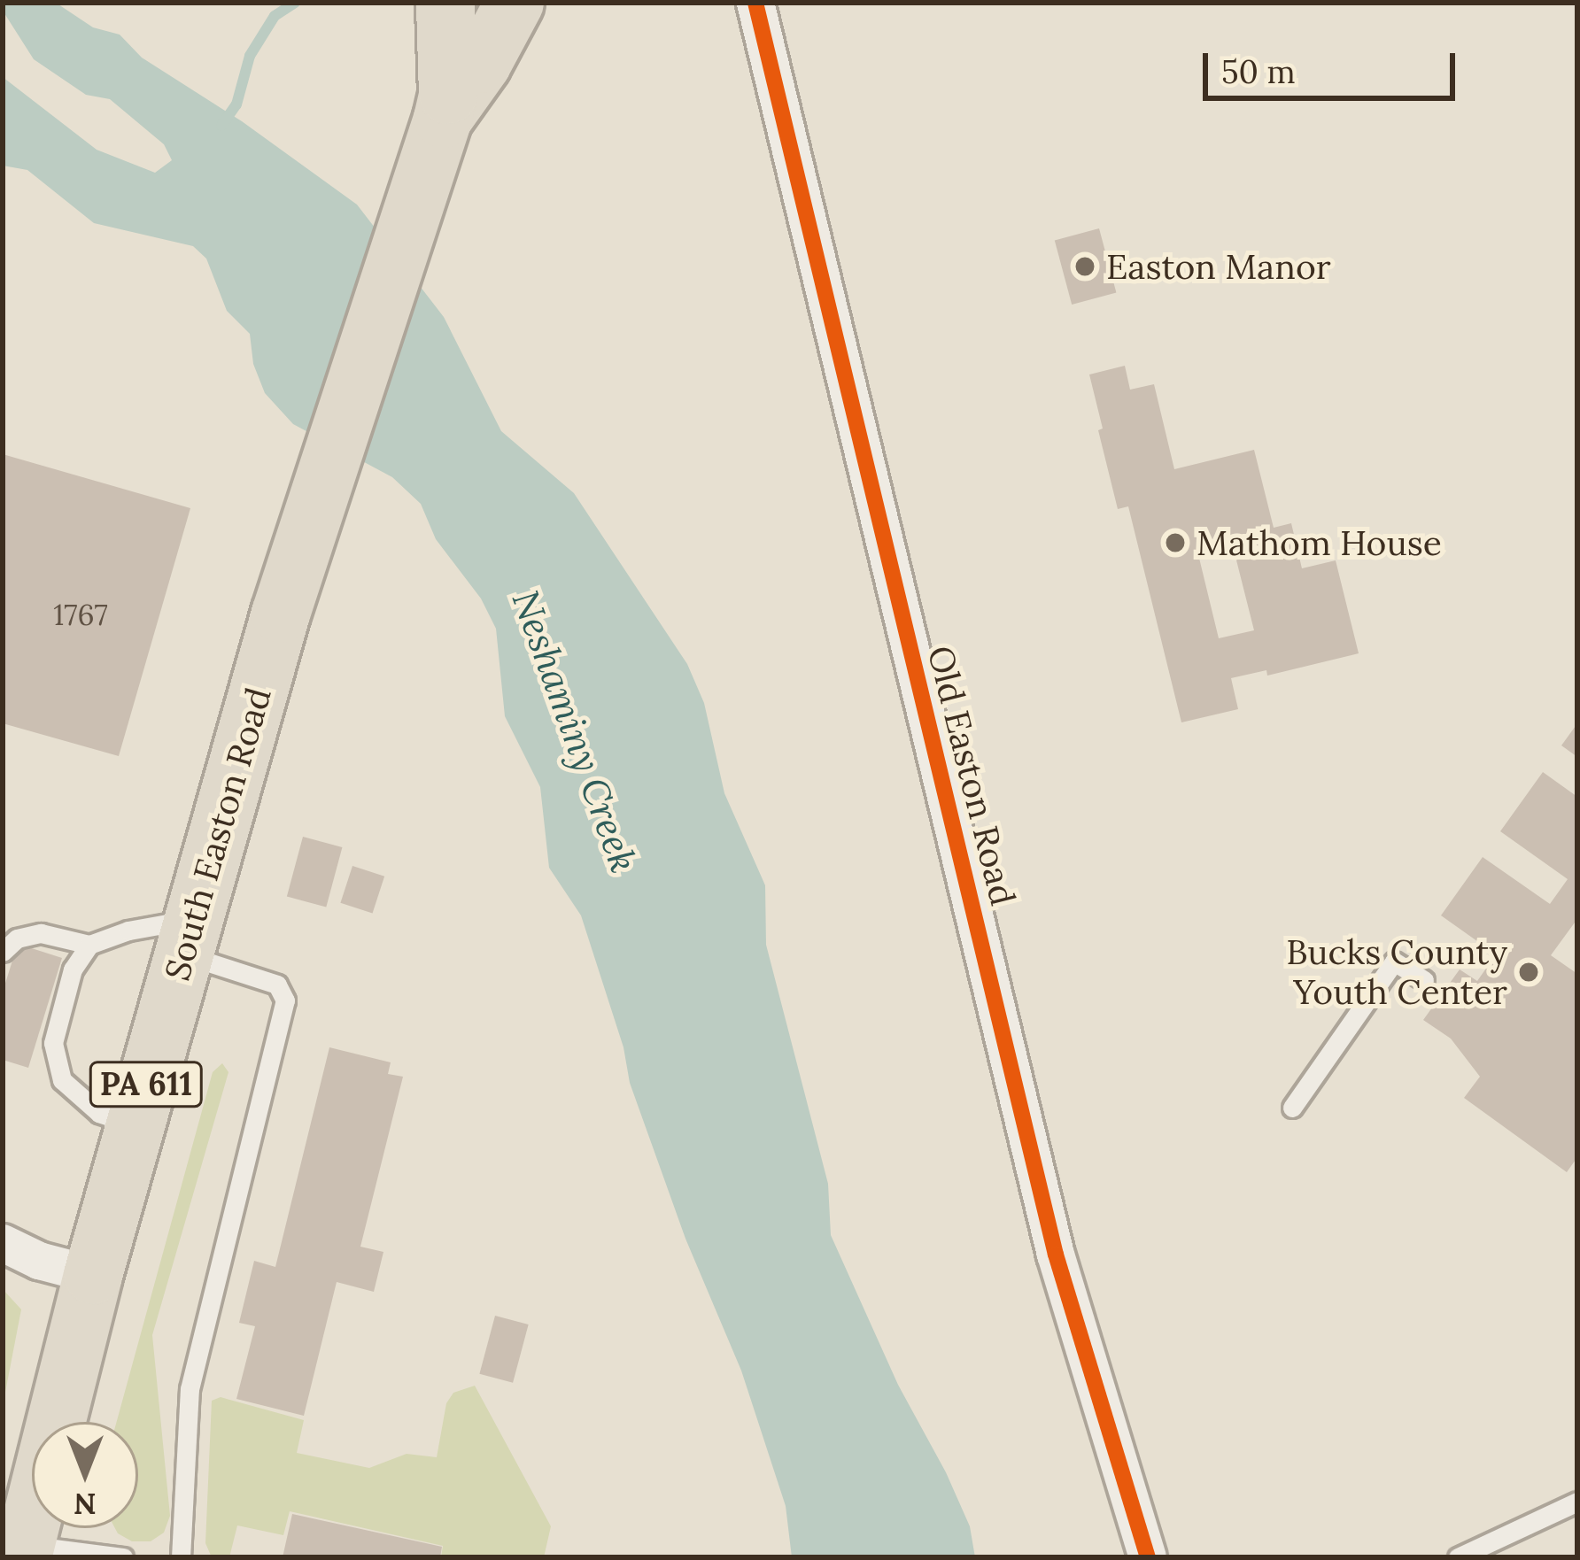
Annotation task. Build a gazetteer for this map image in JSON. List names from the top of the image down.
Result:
{
  "streets": {
    "highway": ["South Easton Road", "PA 611"],
    "street": ["Old Easton Road"]
  },
  "water": ["Neshaminy Creek"],
  "places": ["Easton Manor", "Mathom House", "Bucks County Youth Center"],
  "house_numbers": ["1767"],
  "scale_bar": "50 m",
  "north": "bottom"
}
